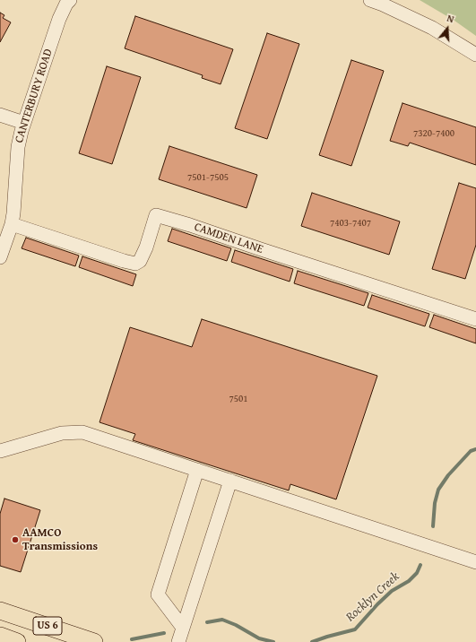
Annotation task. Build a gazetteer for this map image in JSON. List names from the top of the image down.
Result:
{
  "streets": {
    "main road": ["US 6"],
    "lane": ["CANTERBURY ROAD", "CAMDEN LANE"]
  },
  "crossings": [
    ["CANTERBURY ROAD", "CAMDEN LANE"]
  ],
  "water": ["Rocklyn Creek"],
  "places": ["AAMCO Transmissions"],
  "house_numbers": [
    "7320-7400",
    "7501-7505",
    "7403-7407",
    "7501"
  ],
  "north": "top"
}
